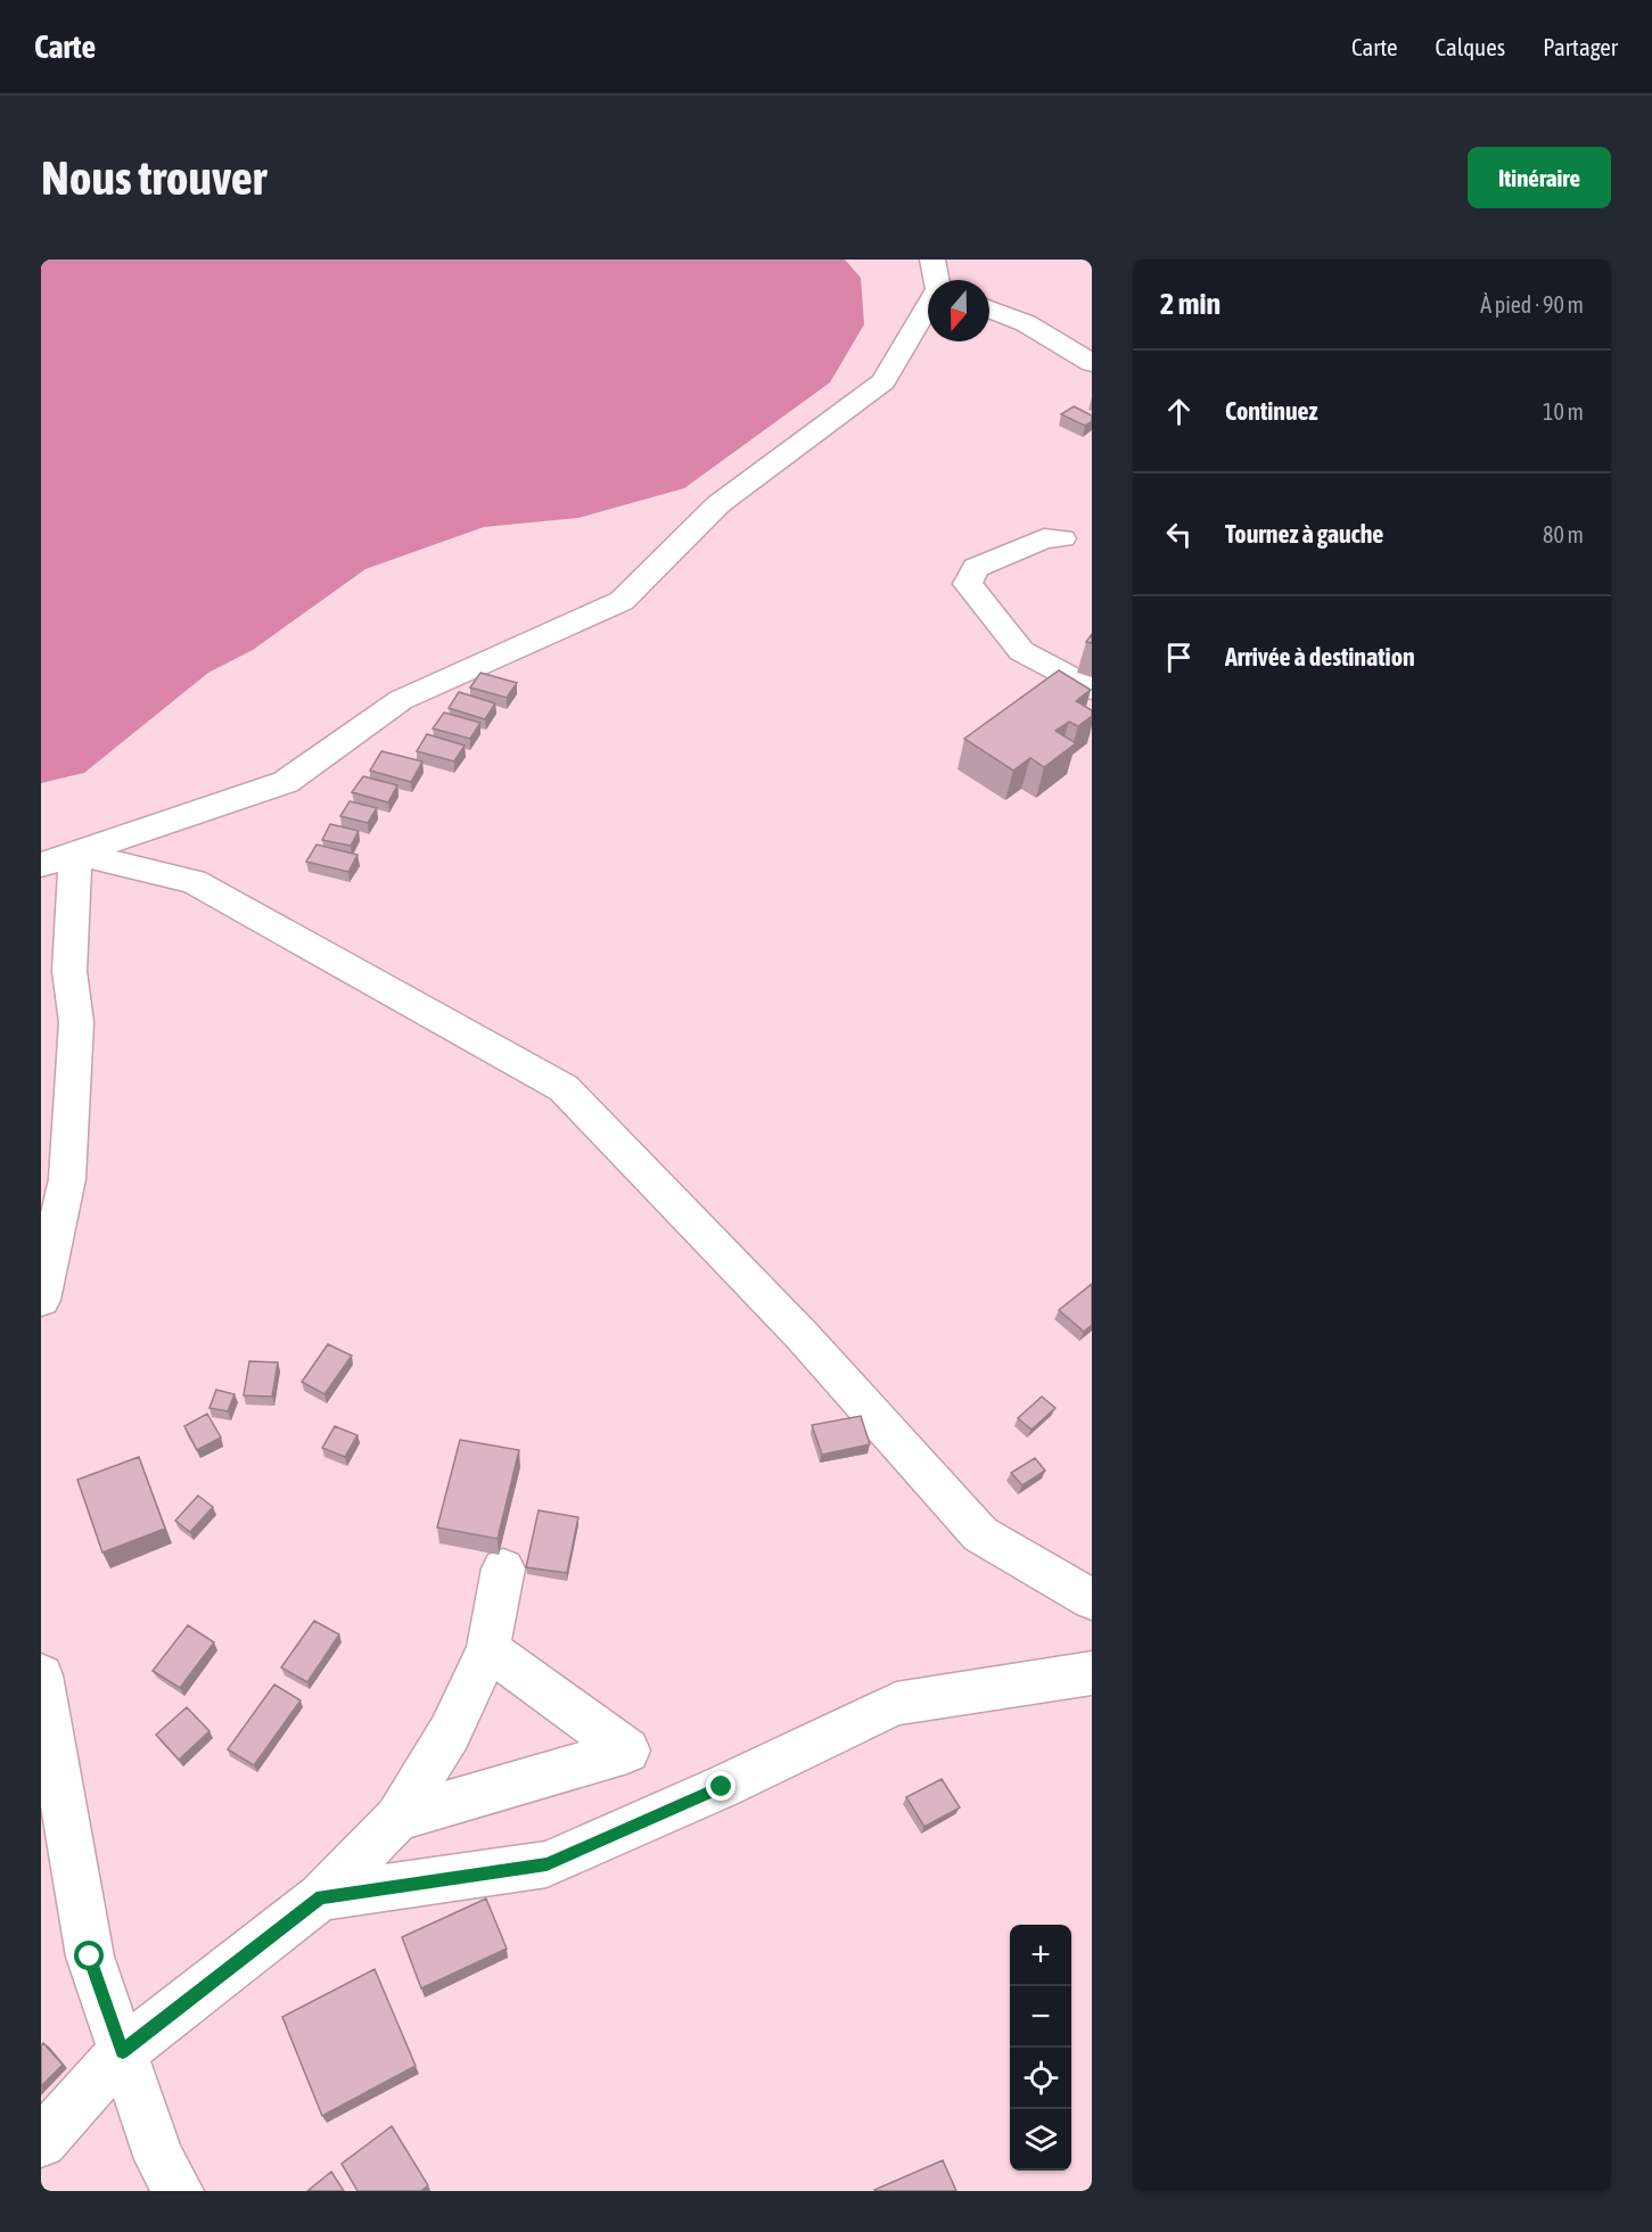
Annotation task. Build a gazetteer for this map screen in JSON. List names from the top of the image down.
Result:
{
  "north": "bottom",
  "page": {
    "header": "Carte",
    "nav": ["Carte", "Calques", "Partager"],
    "buttons": "Itinéraire",
    "title": "Nous trouver",
    "heading": ["2 min", "À pied · 90 m"],
    "list": [
      ["Continuez", "10 m"],
      ["Tournez à gauche", "80 m"],
      "Arrivée à destination"
    ],
    "map_buttons": ["+", "−"]
  }
}
